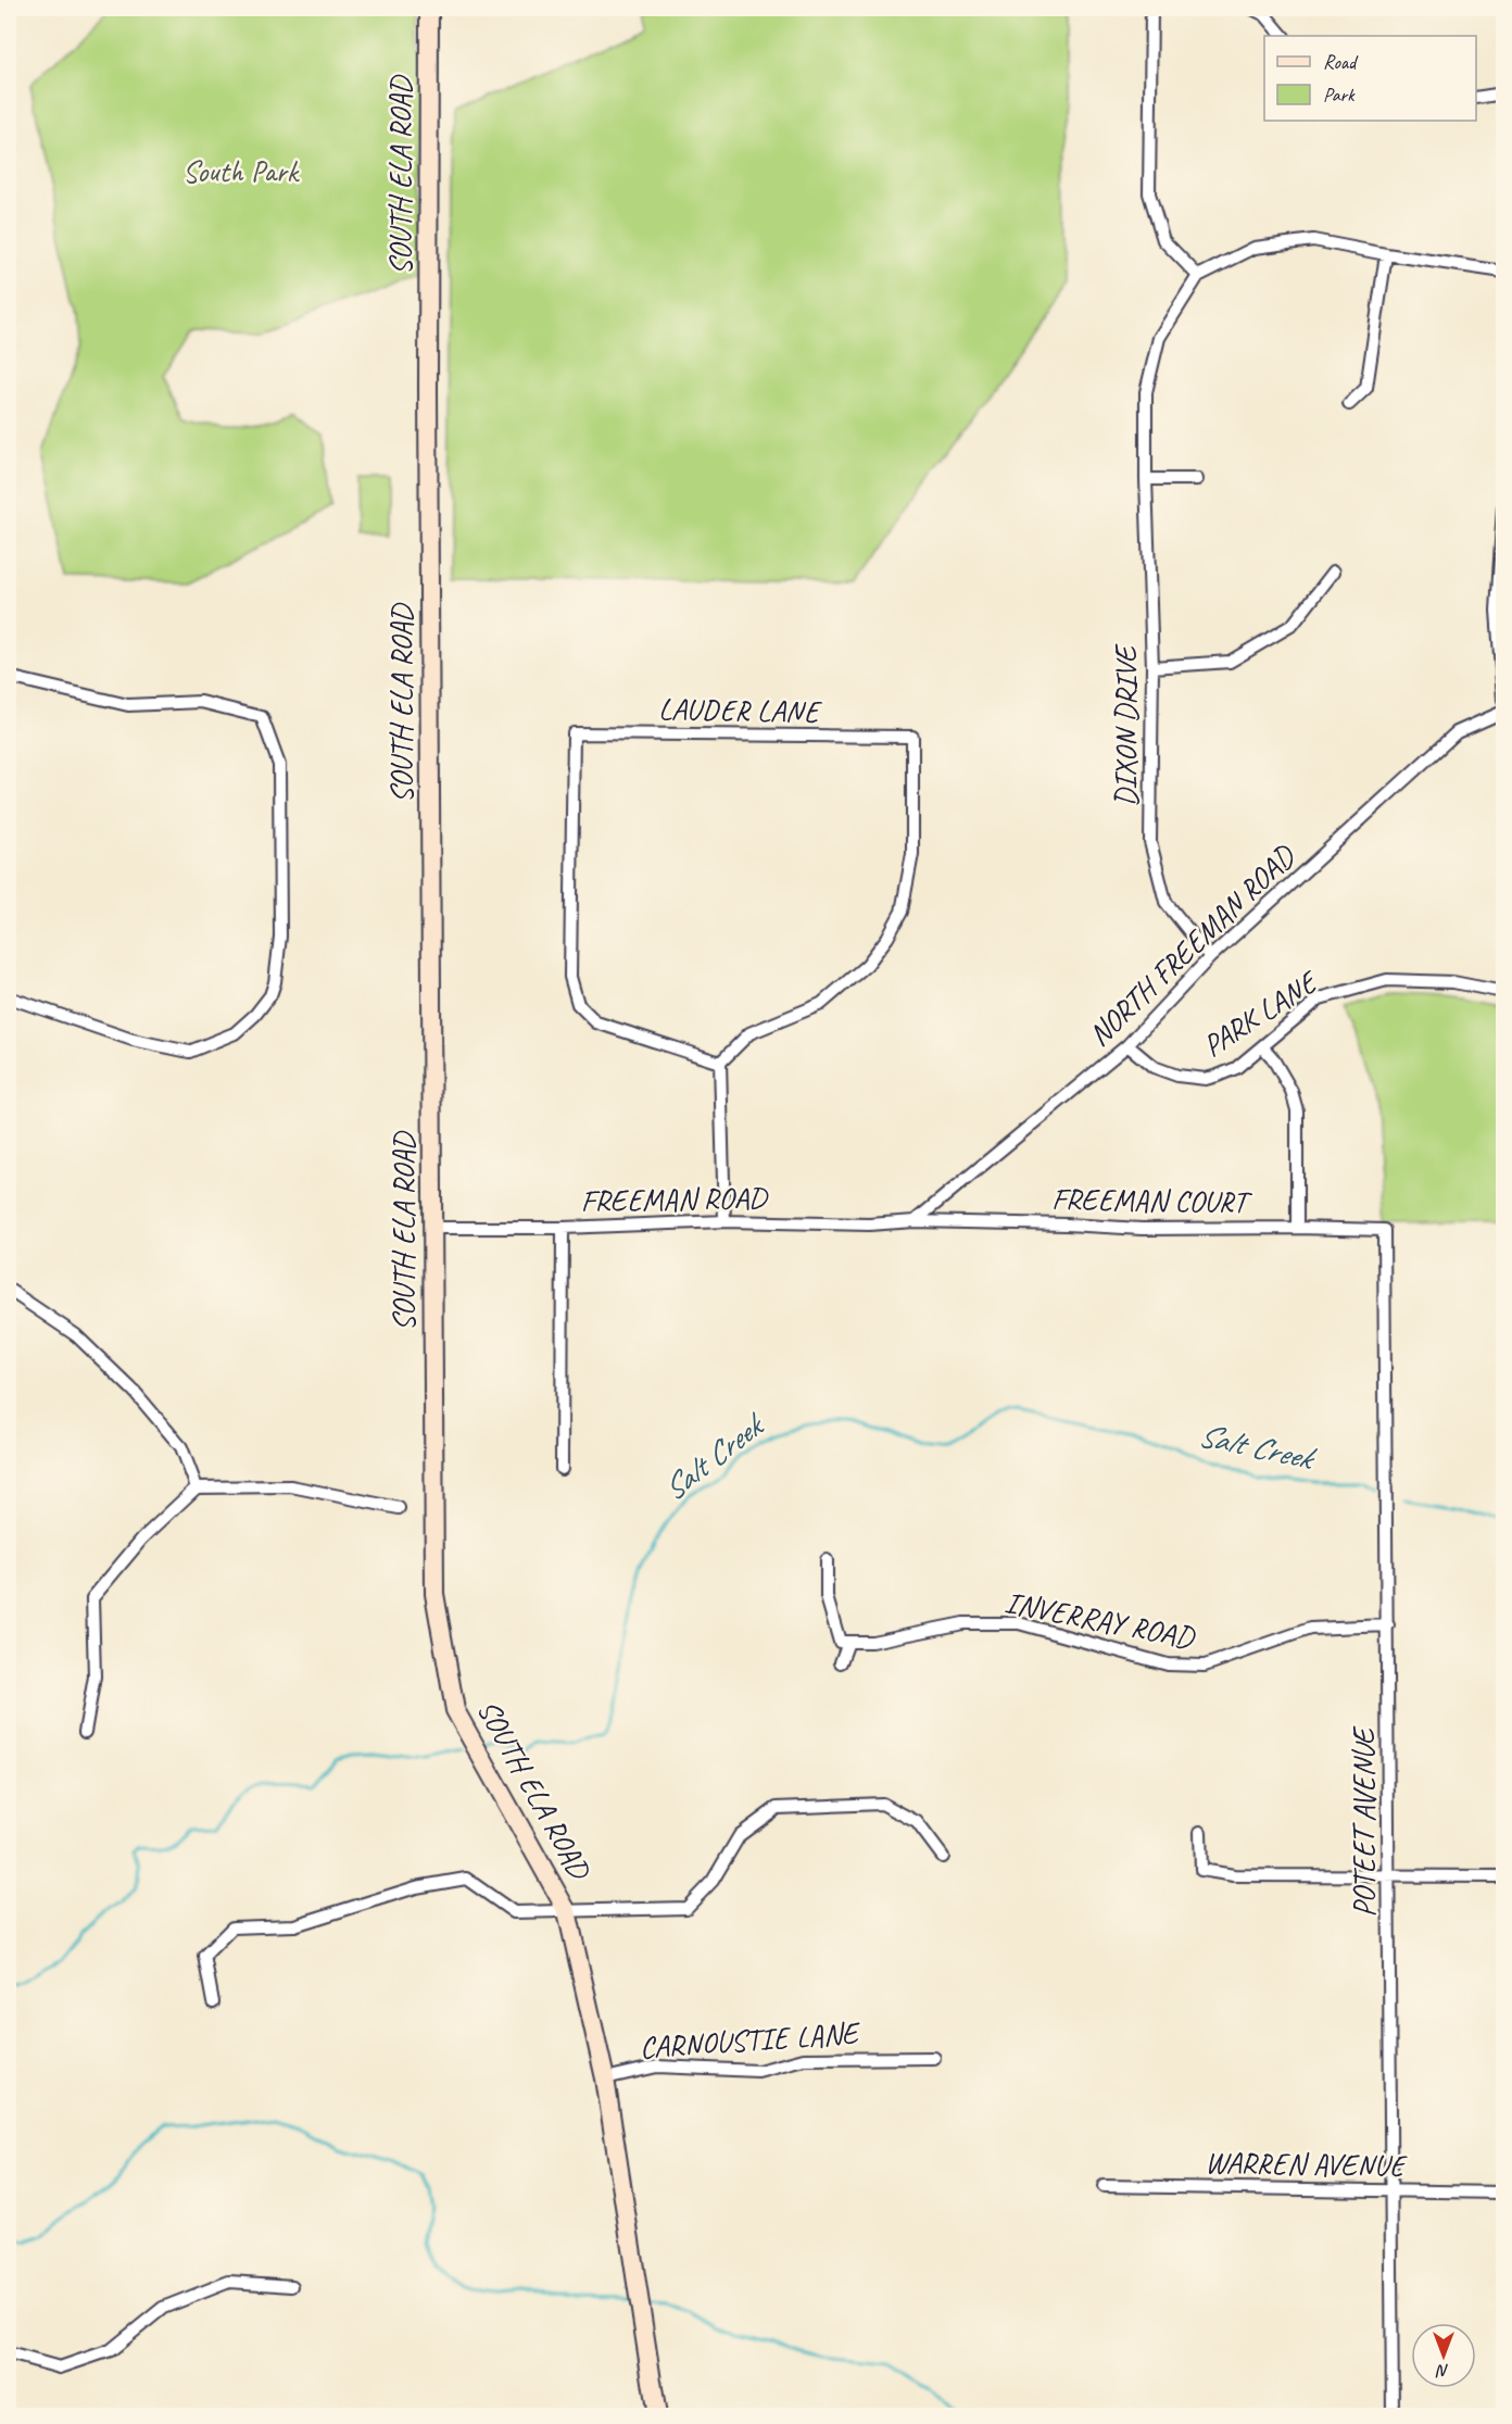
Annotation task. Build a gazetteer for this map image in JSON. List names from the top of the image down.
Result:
{
  "streets": {
    "main road": ["SOUTH ELA ROAD"],
    "street": [
      "LAUDER LANE",
      "DIXON DRIVE",
      "NORTH FREEMAN ROAD",
      "PARK LANE",
      "FREEMAN ROAD",
      "FREEMAN COURT",
      "INVERRAY ROAD",
      "POTEET AVENUE",
      "CARNOUSTIE LANE",
      "WARREN AVENUE"
    ]
  },
  "crossings": [
    ["SOUTH ELA ROAD", "FREEMAN ROAD"],
    ["SOUTH ELA ROAD", "CARNOUSTIE LANE"],
    ["DIXON DRIVE", "NORTH FREEMAN ROAD"],
    ["NORTH FREEMAN ROAD", "PARK LANE"],
    ["NORTH FREEMAN ROAD", "FREEMAN ROAD"],
    ["NORTH FREEMAN ROAD", "FREEMAN COURT"],
    ["FREEMAN ROAD", "FREEMAN COURT"],
    ["FREEMAN COURT", "POTEET AVENUE"],
    ["INVERRAY ROAD", "POTEET AVENUE"],
    ["POTEET AVENUE", "WARREN AVENUE"]
  ],
  "water": ["Salt Creek"],
  "parks": ["South Park"],
  "legend": ["Road", "Park"],
  "north": "bottom"
}
